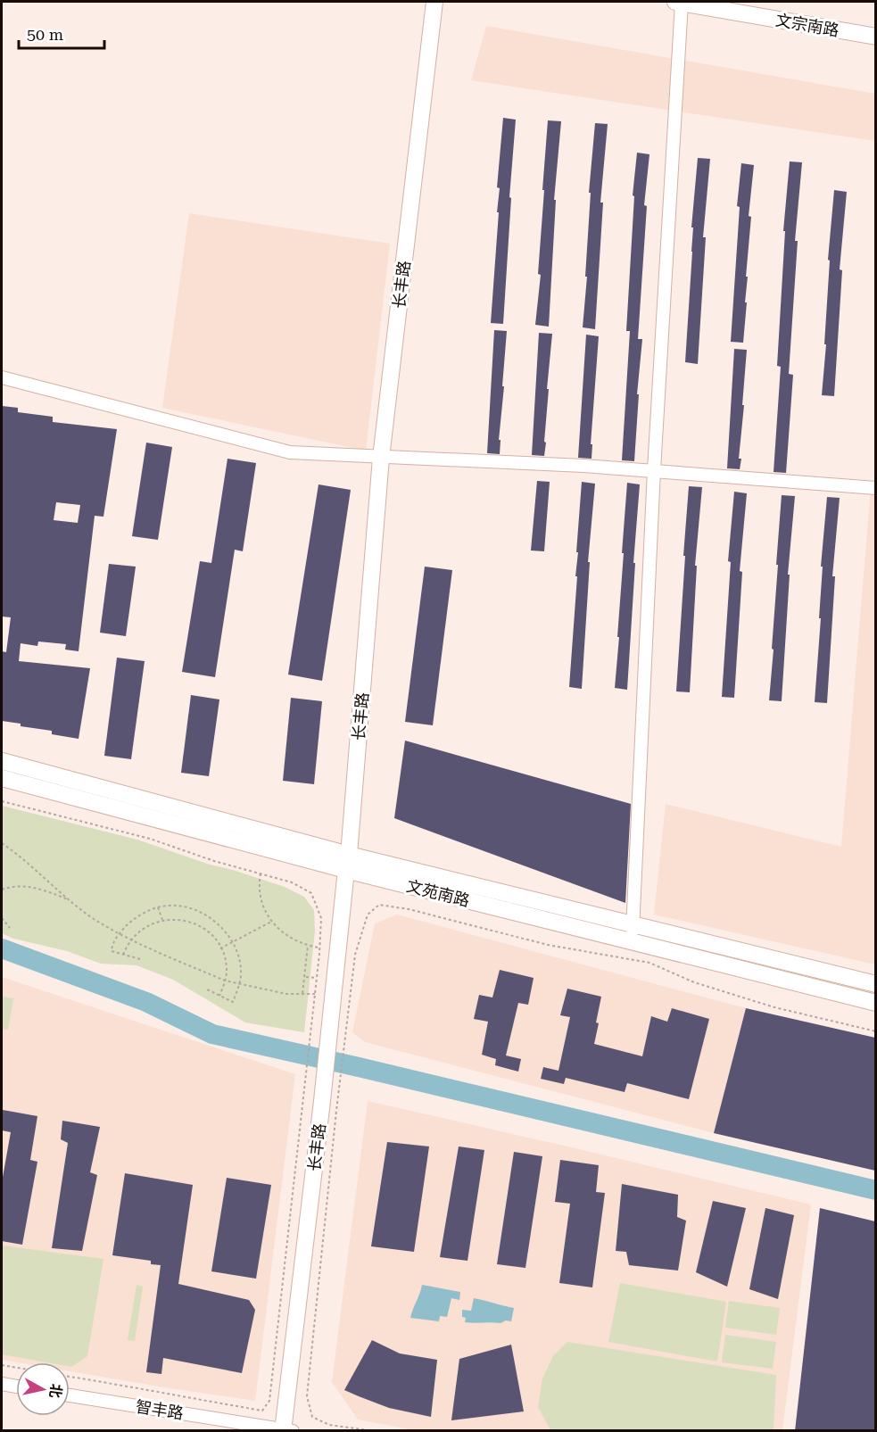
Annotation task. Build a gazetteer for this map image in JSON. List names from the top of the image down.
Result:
{
  "streets": {
    "main road": ["文宗南路", "长丰路", "文苑南路"],
    "street": ["智丰路"]
  },
  "crossings": [
    ["长丰路", "文苑南路"],
    ["长丰路", "智丰路"]
  ],
  "scale_bar": "50 m",
  "north": "right"
}
